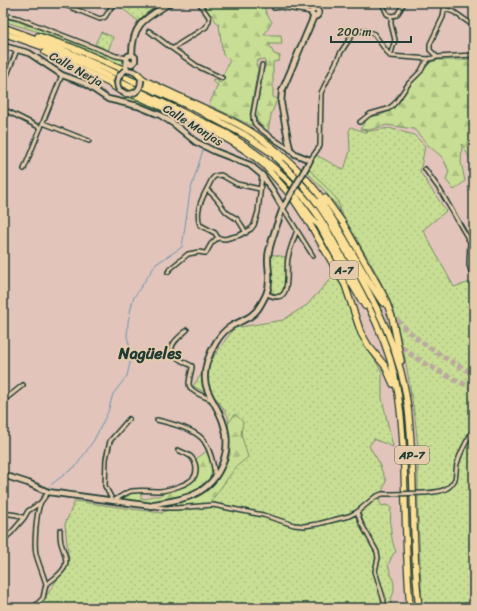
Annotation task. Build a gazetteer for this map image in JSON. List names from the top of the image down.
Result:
{
  "streets": {
    "highway": ["A-7", "AP-7"],
    "street": ["Calle Nerja", "Calle Monjas"]
  },
  "crossings": [
    ["Calle Nerja", "Calle Monjas"],
    ["A-7", "AP-7"]
  ],
  "districts": ["Nagüeles"],
  "scale_bar": "200 m"
}
